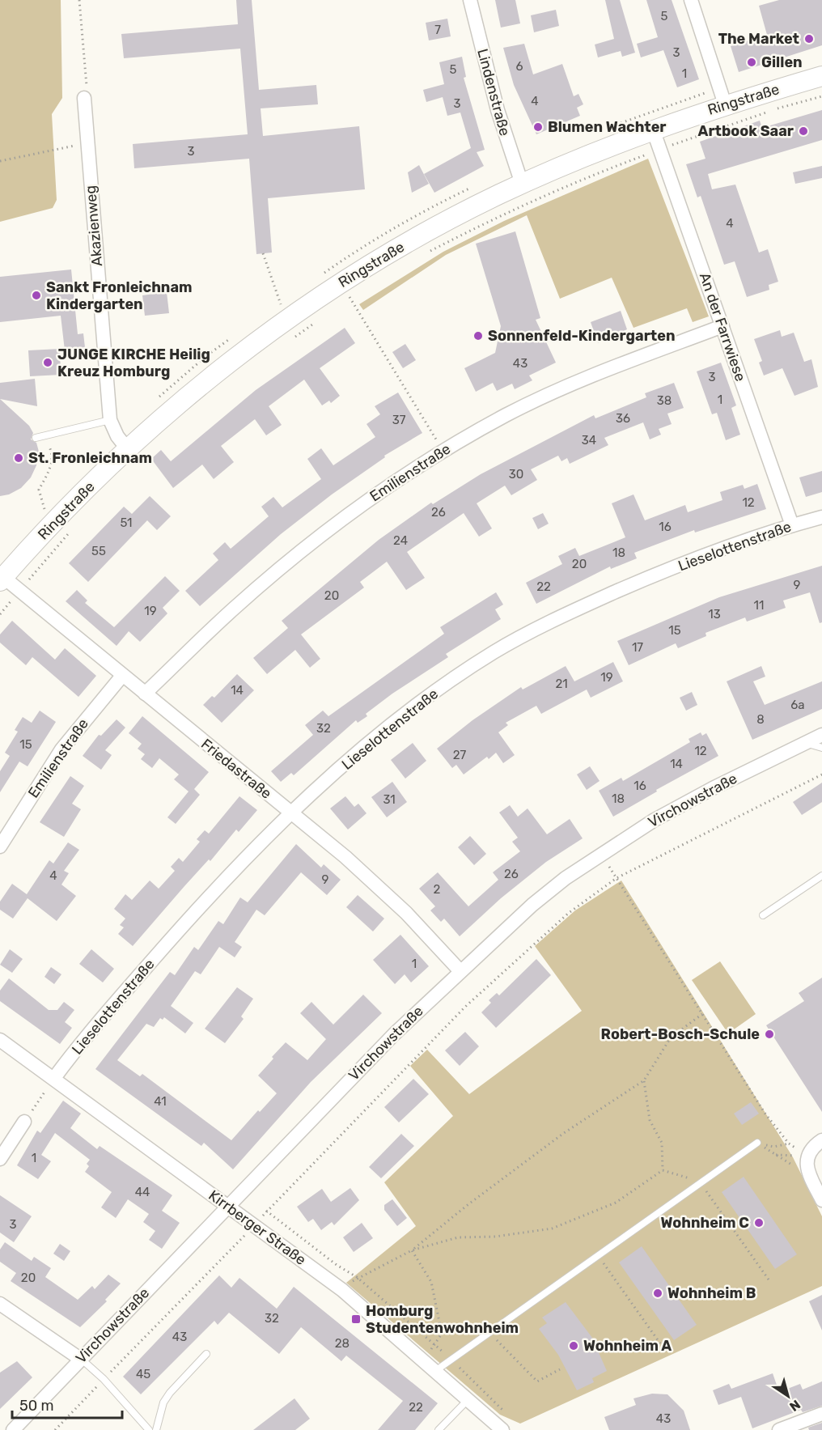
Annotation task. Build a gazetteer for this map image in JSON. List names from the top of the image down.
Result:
{
  "streets": {
    "street": [
      "Lindenstraße",
      "Ringstraße",
      "Akazienweg",
      "An der Farrwiese",
      "Emilienstraße",
      "Lieselottenstraße",
      "Friedastraße",
      "Virchowstraße",
      "Kirrberger Straße"
    ]
  },
  "crossings": [
    ["Lindenstraße", "Ringstraße"],
    ["Ringstraße", "Akazienweg"],
    ["Ringstraße", "An der Farrwiese"],
    ["Ringstraße", "Friedastraße"],
    ["An der Farrwiese", "Emilienstraße"],
    ["An der Farrwiese", "Lieselottenstraße"],
    ["Emilienstraße", "Friedastraße"],
    ["Lieselottenstraße", "Friedastraße"],
    ["Lieselottenstraße", "Kirrberger Straße"],
    ["Friedastraße", "Virchowstraße"],
    ["Virchowstraße", "Kirrberger Straße"]
  ],
  "places": {
    "other": [
      "The Market",
      "Gillen",
      "Blumen Wachter",
      "Artbook Saar",
      "Sankt Fronleichnam Kindergarten",
      "Sonnenfeld-Kindergarten",
      "JUNGE KIRCHE Heilig Kreuz Homburg",
      "St. Fronleichnam",
      "Robert-Bosch-Schule",
      "Wohnheim C",
      "Wohnheim B",
      "Wohnheim A"
    ],
    "transit": ["Homburg Studentenwohnheim"]
  },
  "house_numbers": [
    "5",
    "7",
    "3",
    "6",
    "5",
    "1",
    "4",
    "3",
    "3",
    "4",
    "43",
    "3",
    "1",
    "38",
    "36",
    "37",
    "34",
    "30",
    "12",
    "26",
    "51",
    "16",
    "24",
    "55",
    "18",
    "20",
    "9",
    "22",
    "20",
    "11",
    "19",
    "13",
    "15",
    "17",
    "19",
    "21",
    "14",
    "6a",
    "8",
    "32",
    "15",
    "12",
    "27",
    "14",
    "16",
    "18",
    "31",
    "26",
    "4",
    "9",
    "2",
    "1",
    "41",
    "1",
    "44",
    "3",
    "20",
    "32",
    "43",
    "28",
    "45",
    "22",
    "43"
  ],
  "scale_bar": "50 m",
  "north": "bottom right"
}
